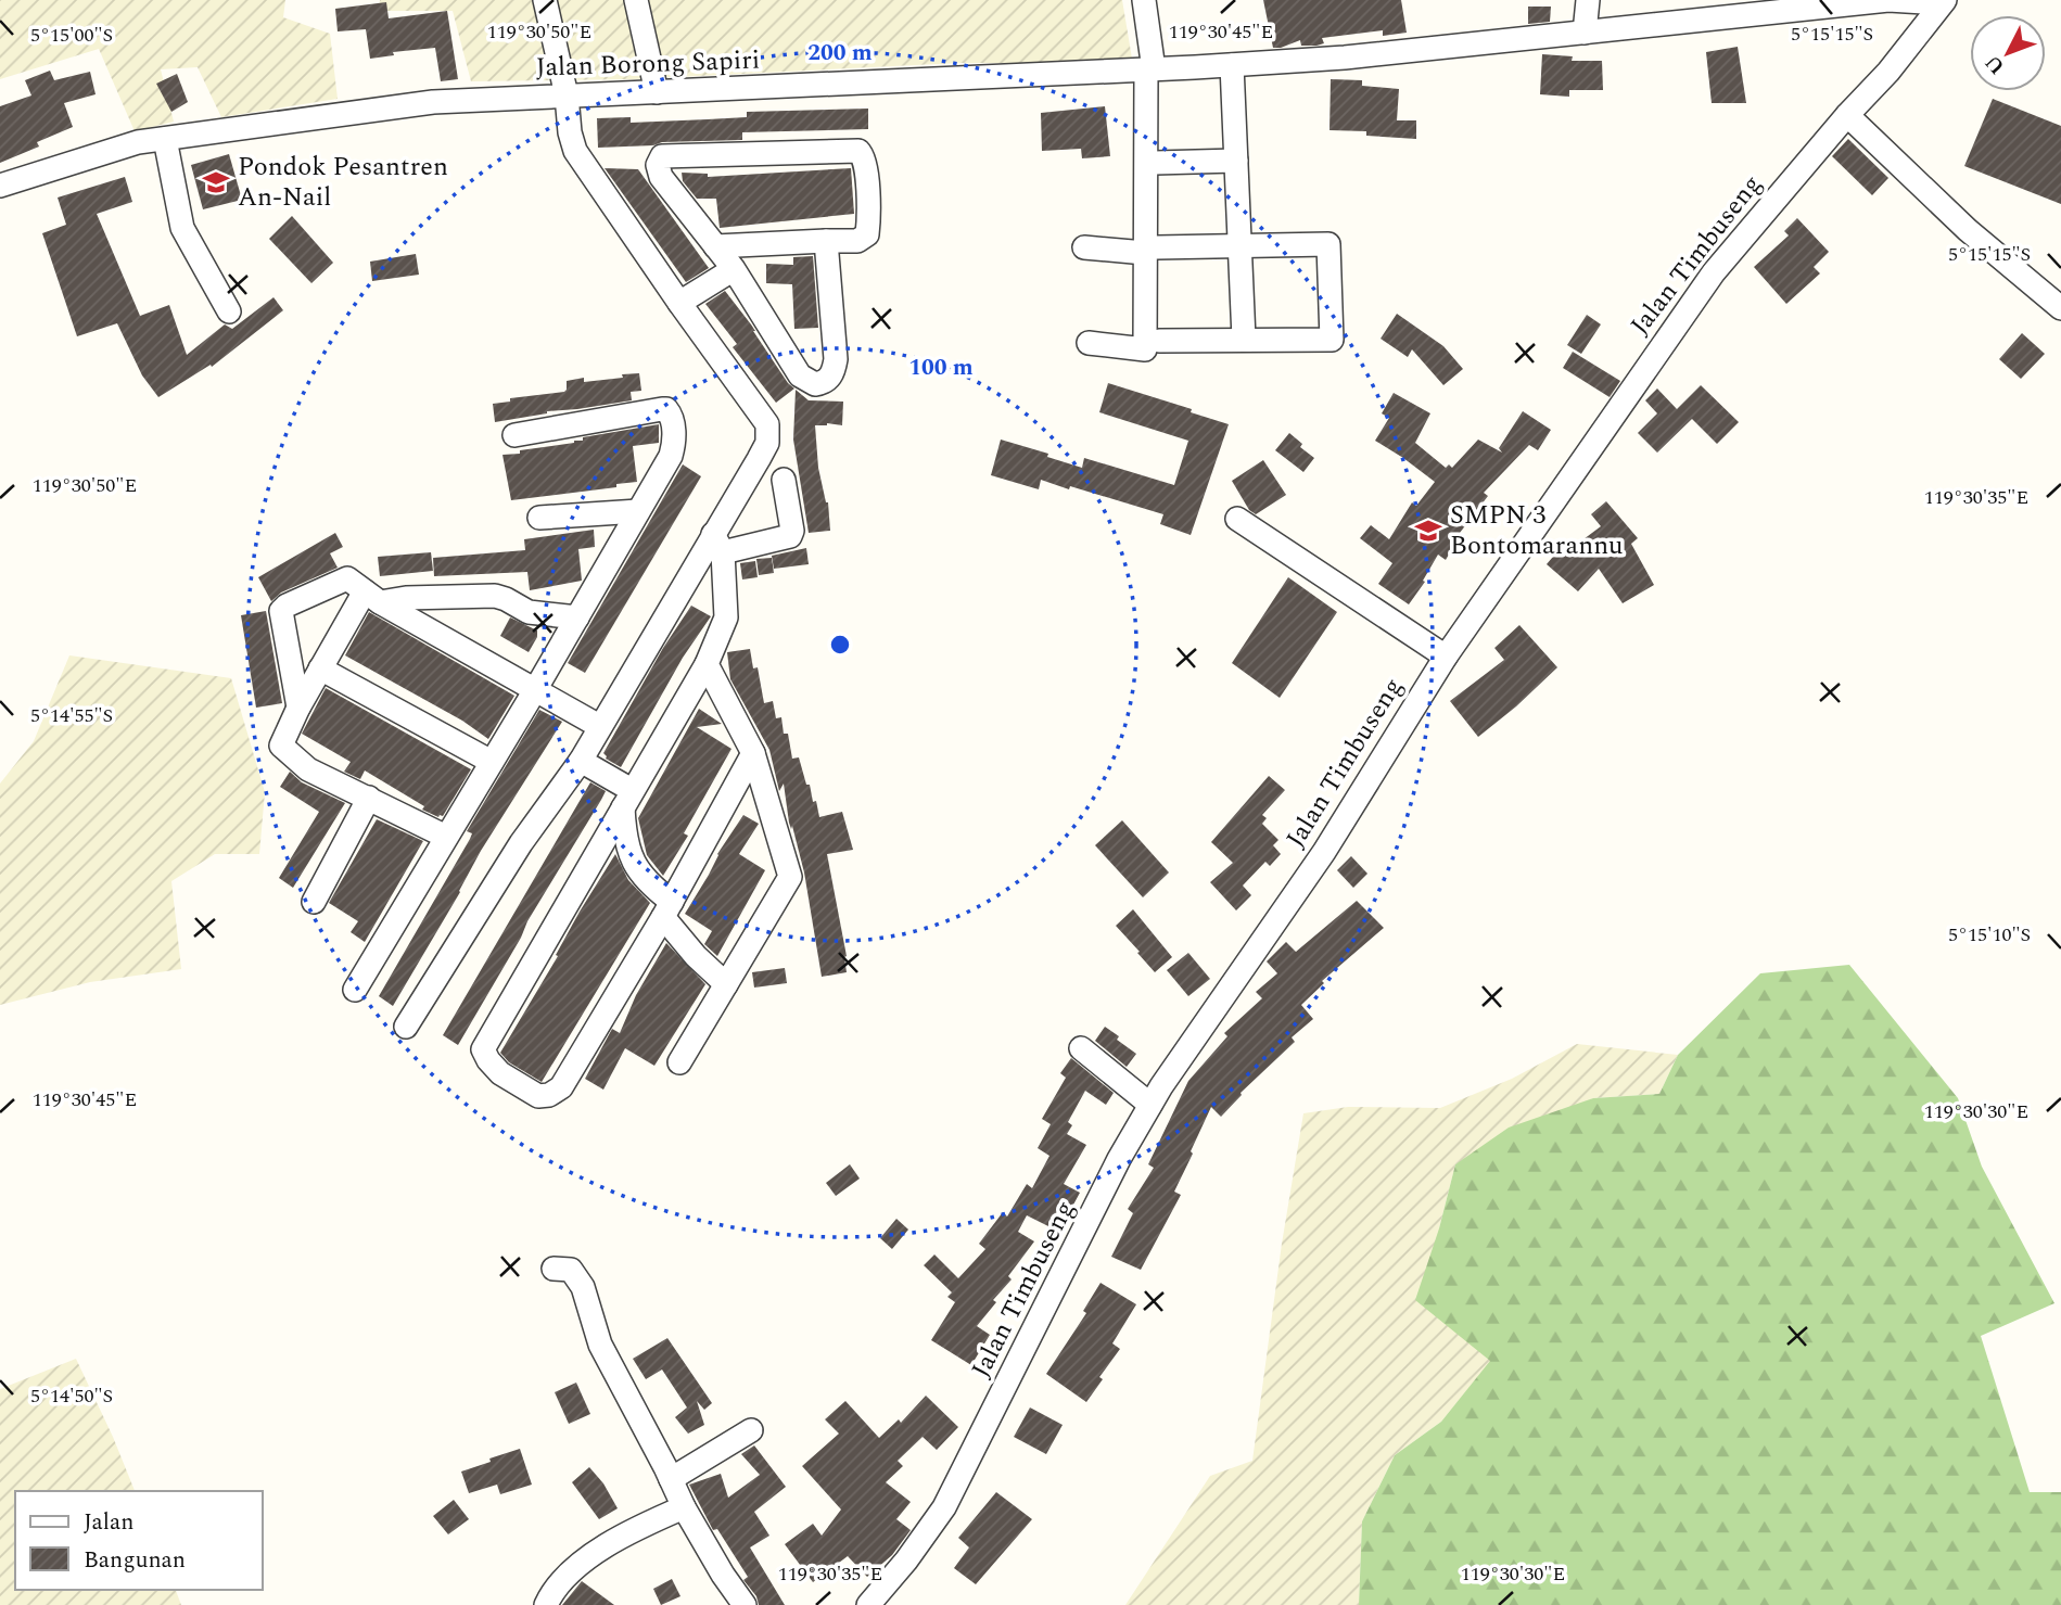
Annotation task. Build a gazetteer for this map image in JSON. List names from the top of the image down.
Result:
{
  "streets": {
    "street": ["Jalan Borong Sapiri", "Jalan Timbuseng"]
  },
  "crossings": [
    ["Jalan Borong Sapiri", "Jalan Timbuseng"]
  ],
  "places": {
    "school or university": ["Pondok Pesantren An-Nail", "SMPN 3 Bontomarannu"]
  },
  "legend": ["Jalan", "Bangunan"],
  "north": "bottom left",
  "coordinates": [
    "119°30'50\"E",
    "119°30'45\"E",
    "5°15'15\"S",
    "5°15'00\"S",
    "119°30'35\"E",
    "5°14'55\"S",
    "5°15'10\"S",
    "119°30'30\"E",
    "5°14'50\"S"
  ],
  "rings": ["200 m", "100 m"]
}
